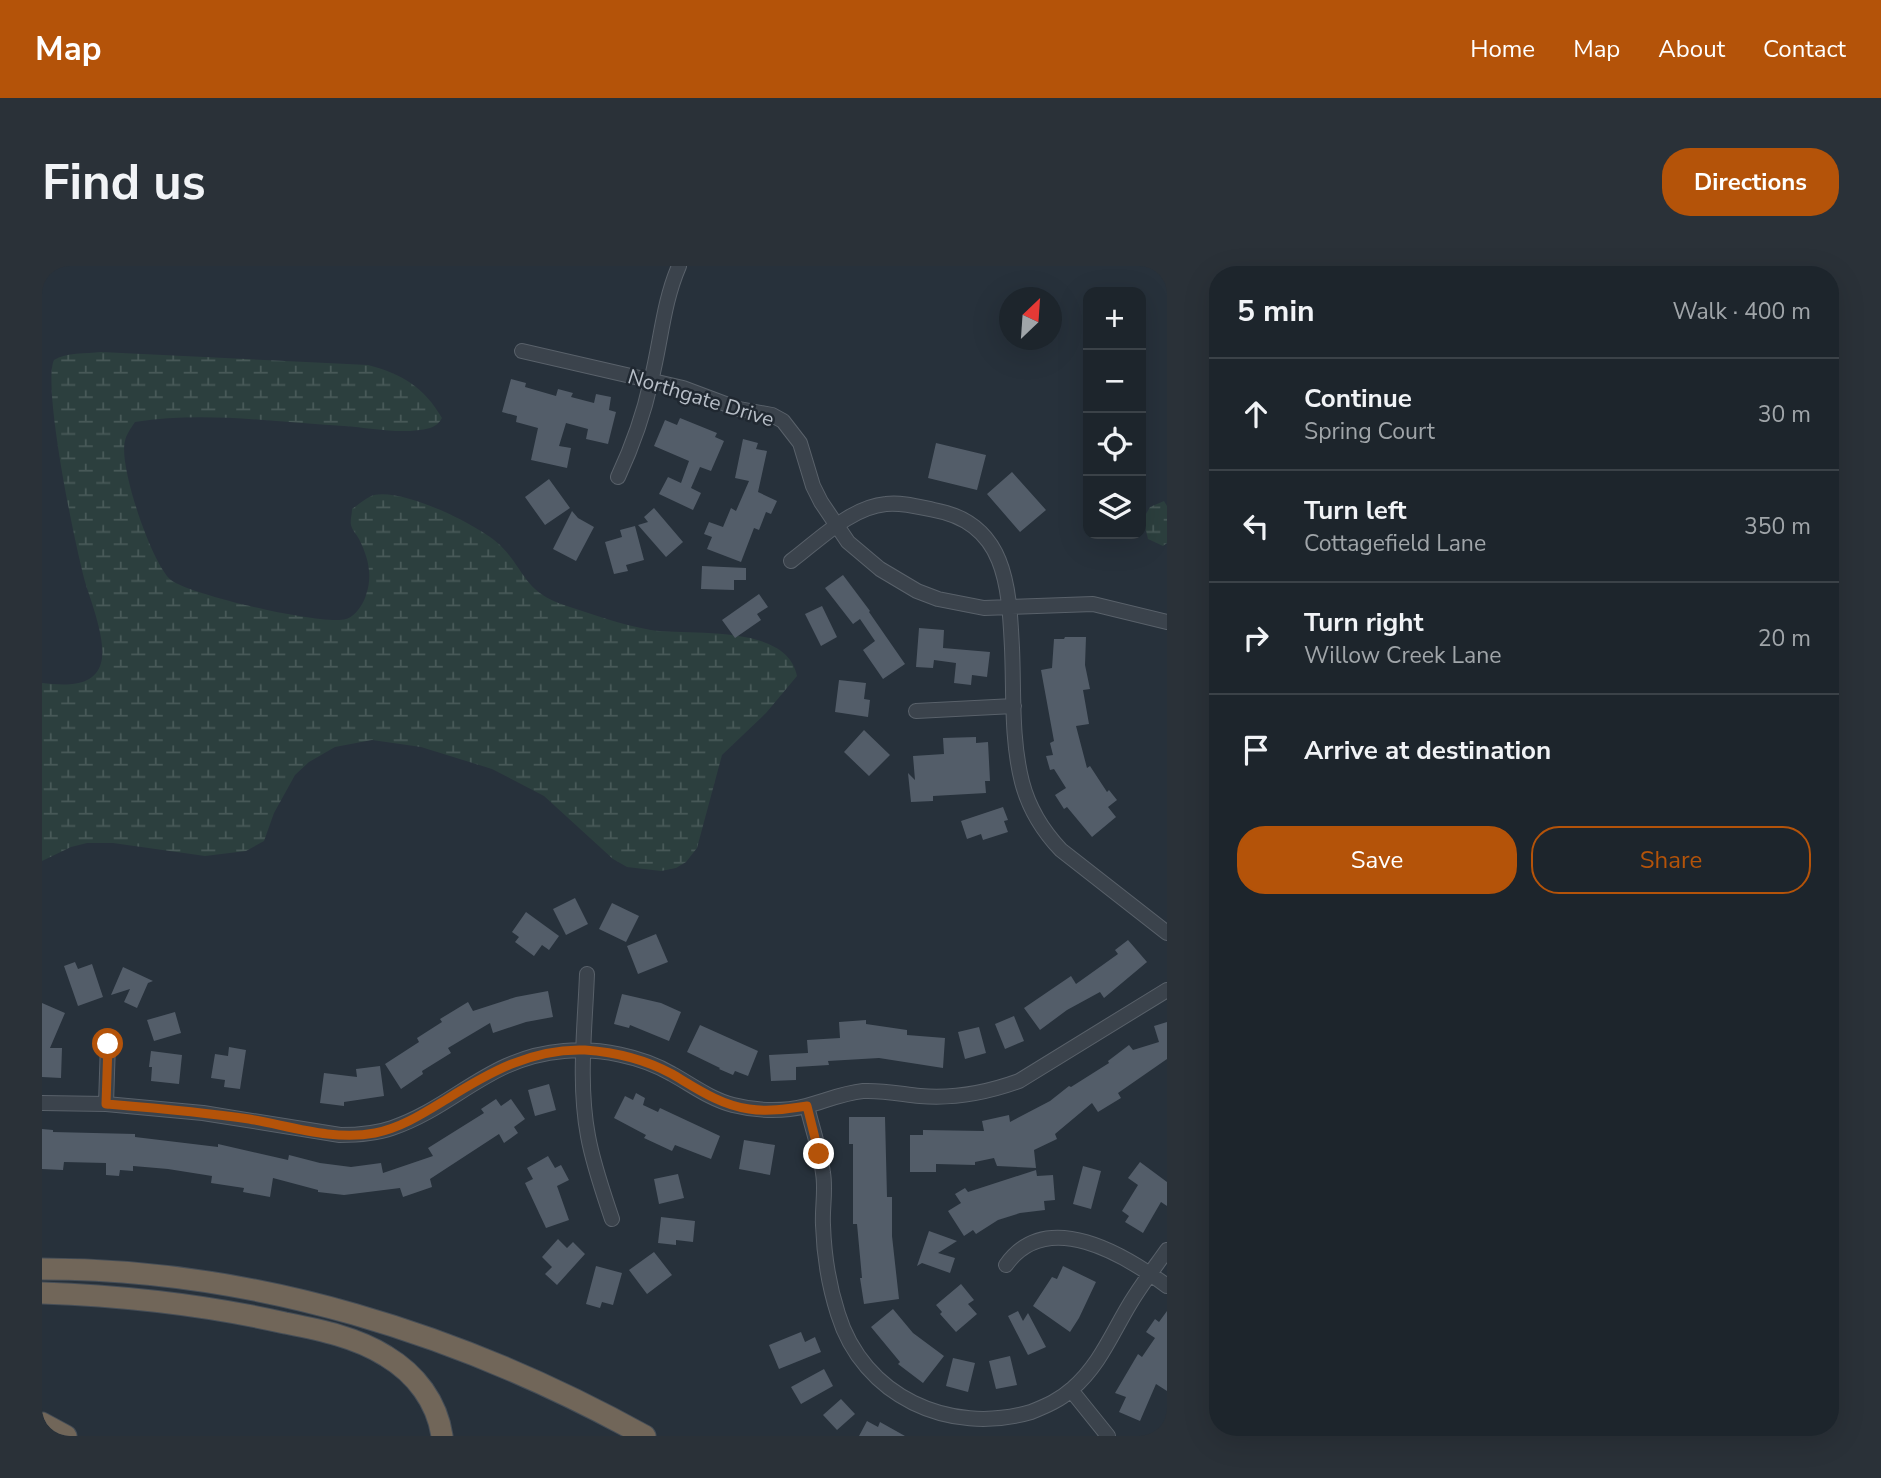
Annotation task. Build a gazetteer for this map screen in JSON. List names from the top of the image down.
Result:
{
  "streets": {
    "street": ["Northgate Drive"]
  },
  "north": "top right",
  "page": {
    "header": "Map",
    "nav": [
      "Home",
      "Map",
      "About",
      "Contact"
    ],
    "buttons": [
      "Directions",
      ["Save", "Share"]
    ],
    "title": "Find us",
    "heading": ["5 min", "Walk · 400 m"],
    "map_buttons": ["+", "−"],
    "list": [
      ["Continue", "Spring Court", "30 m"],
      ["Turn left", "Cottagefield Lane", "350 m"],
      ["Turn right", "Willow Creek Lane", "20 m"],
      "Arrive at destination"
    ]
  }
}
